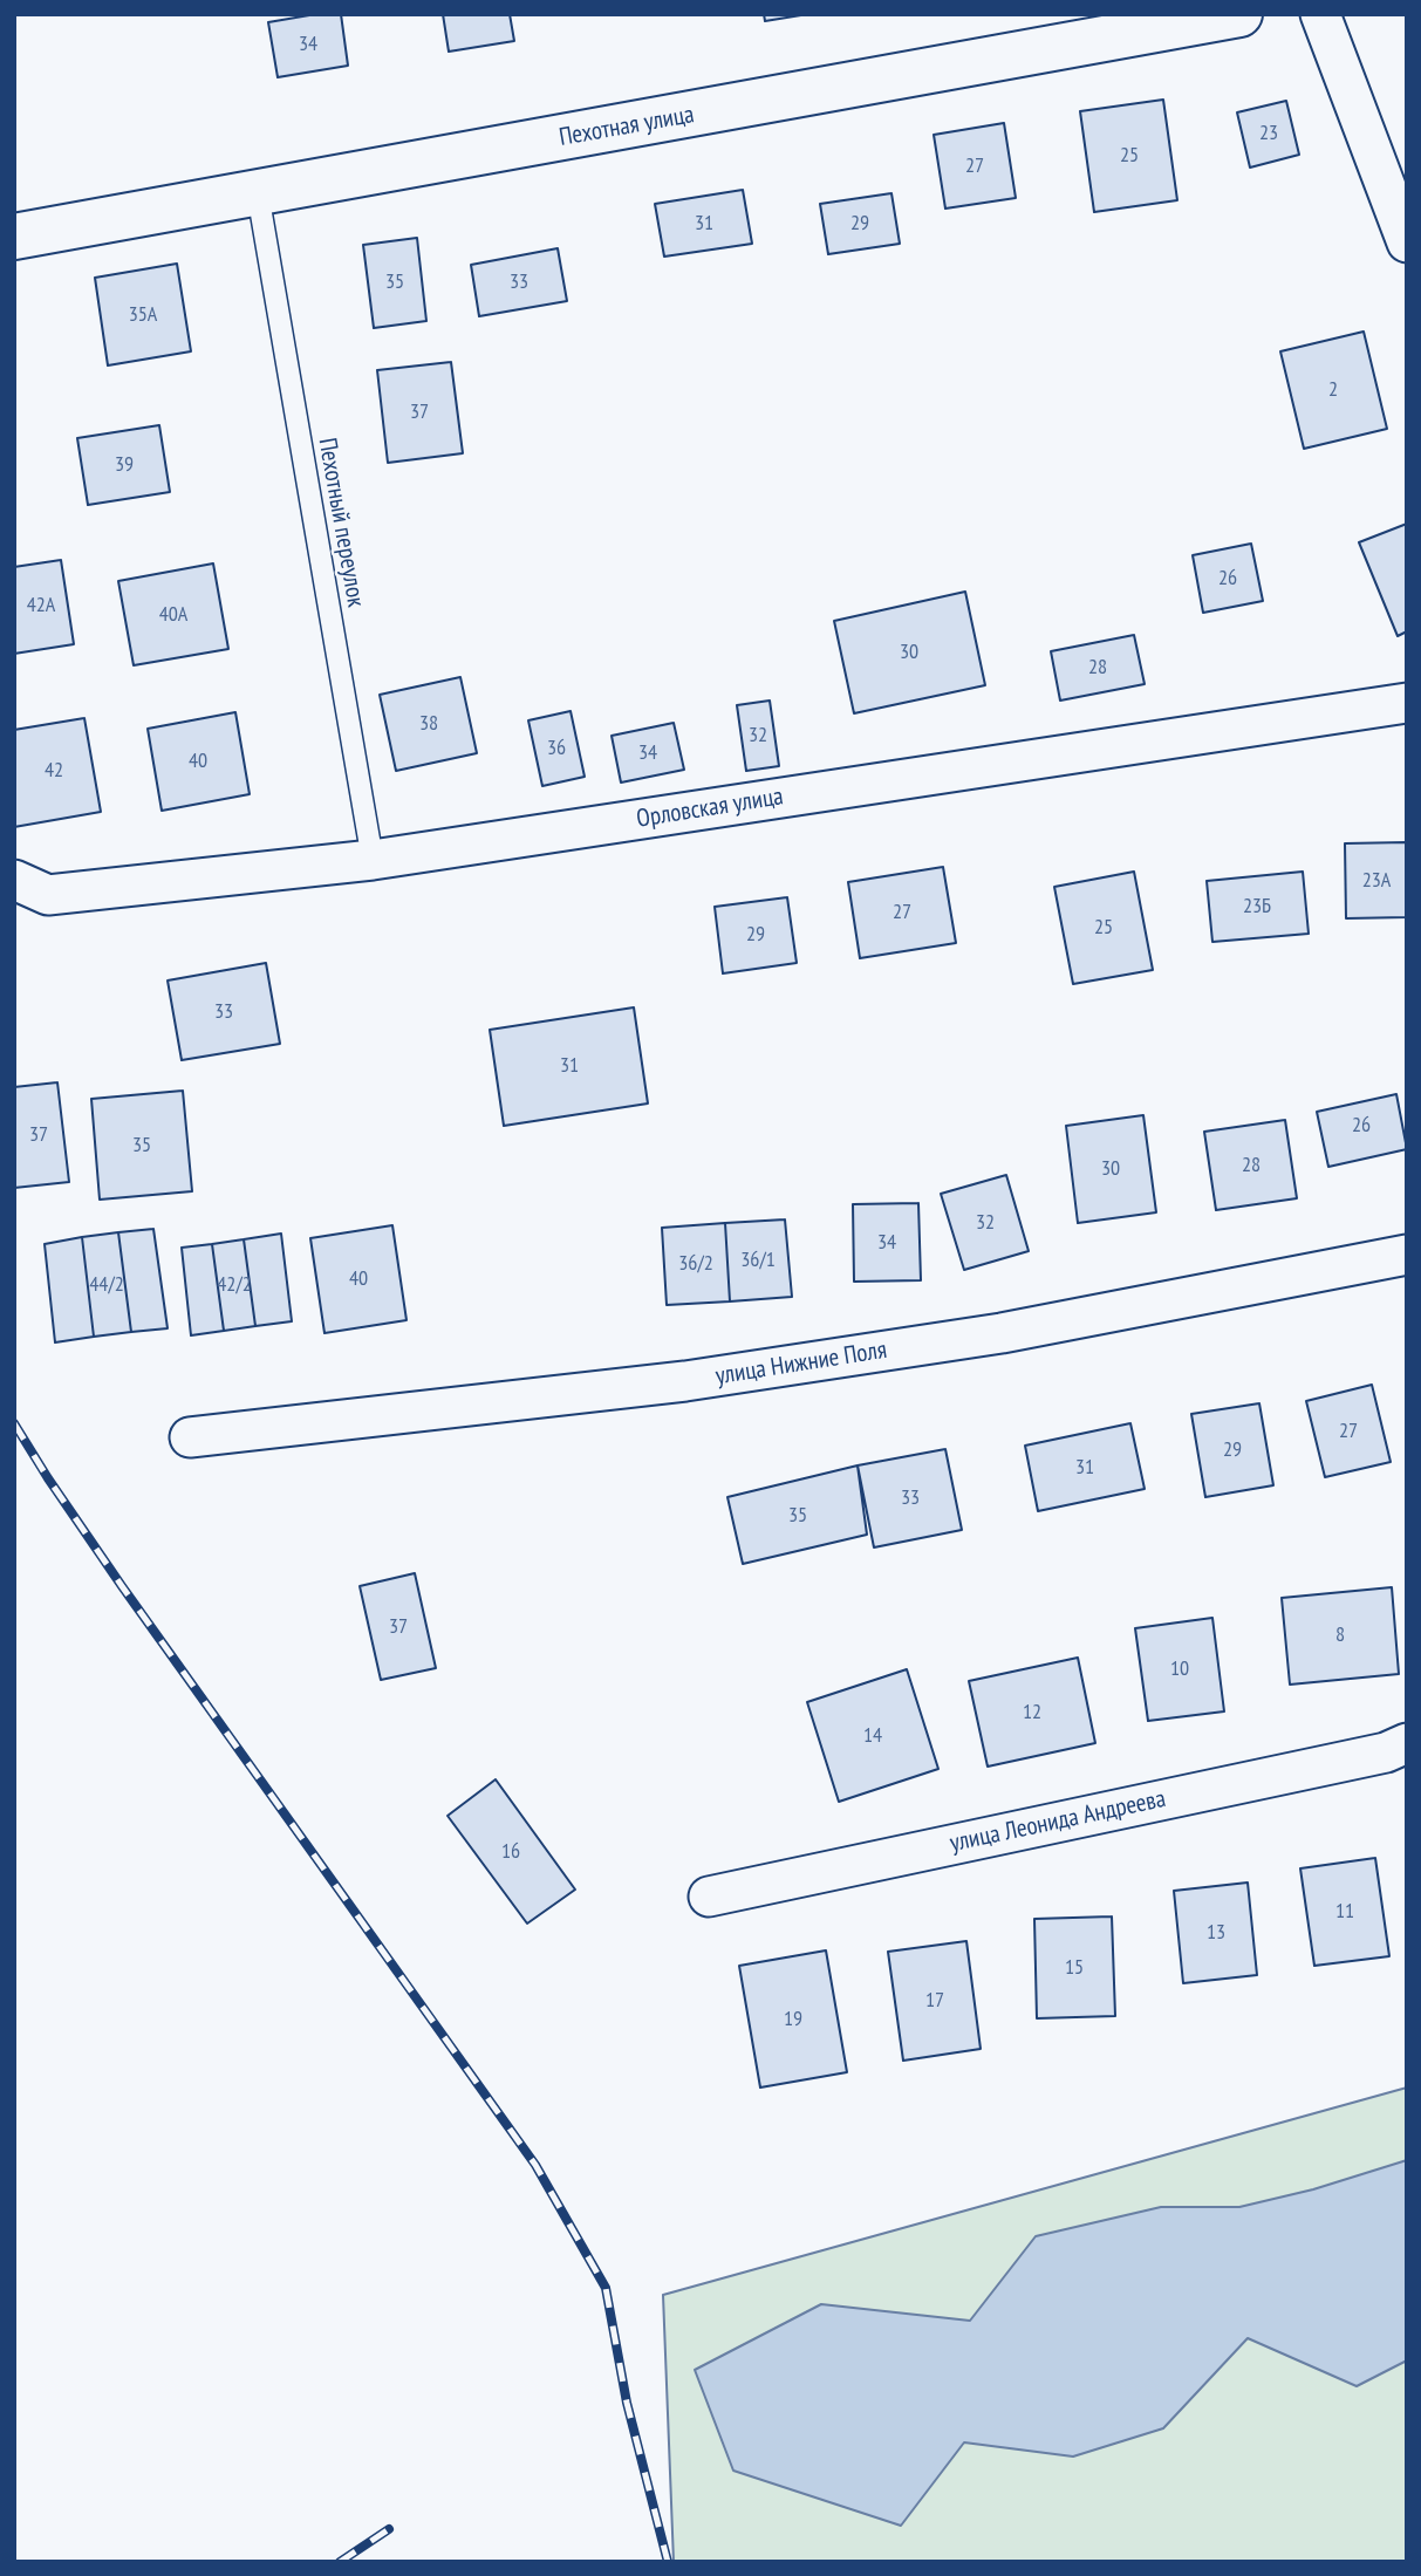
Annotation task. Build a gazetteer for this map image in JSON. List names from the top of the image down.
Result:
{
  "streets": {
    "street": [
      "Пехотная улица",
      "Орловская улица",
      "улица Нижние Поля",
      "улица Леонида Андреева"
    ],
    "lane": ["Пехотный переулок"]
  },
  "crossings": [
    ["Пехотная улица", "Пехотный переулок"],
    ["Пехотный переулок", "Орловская улица"]
  ],
  "house_numbers": [
    "34",
    "23",
    "25",
    "27",
    "31",
    "29",
    "35",
    "33",
    "35А",
    "2",
    "37",
    "39",
    "26",
    "42А",
    "40А",
    "30",
    "28",
    "38",
    "32",
    "36",
    "34",
    "40",
    "42",
    "23А",
    "23Б",
    "27",
    "25",
    "29",
    "33",
    "31",
    "26",
    "37",
    "35",
    "28",
    "30",
    "32",
    "34",
    "36/1",
    "36/2",
    "40",
    "44/2",
    "42/2",
    "27",
    "29",
    "31",
    "33",
    "35",
    "37",
    "8",
    "10",
    "12",
    "14",
    "16",
    "11",
    "13",
    "15",
    "17",
    "19"
  ]
}
